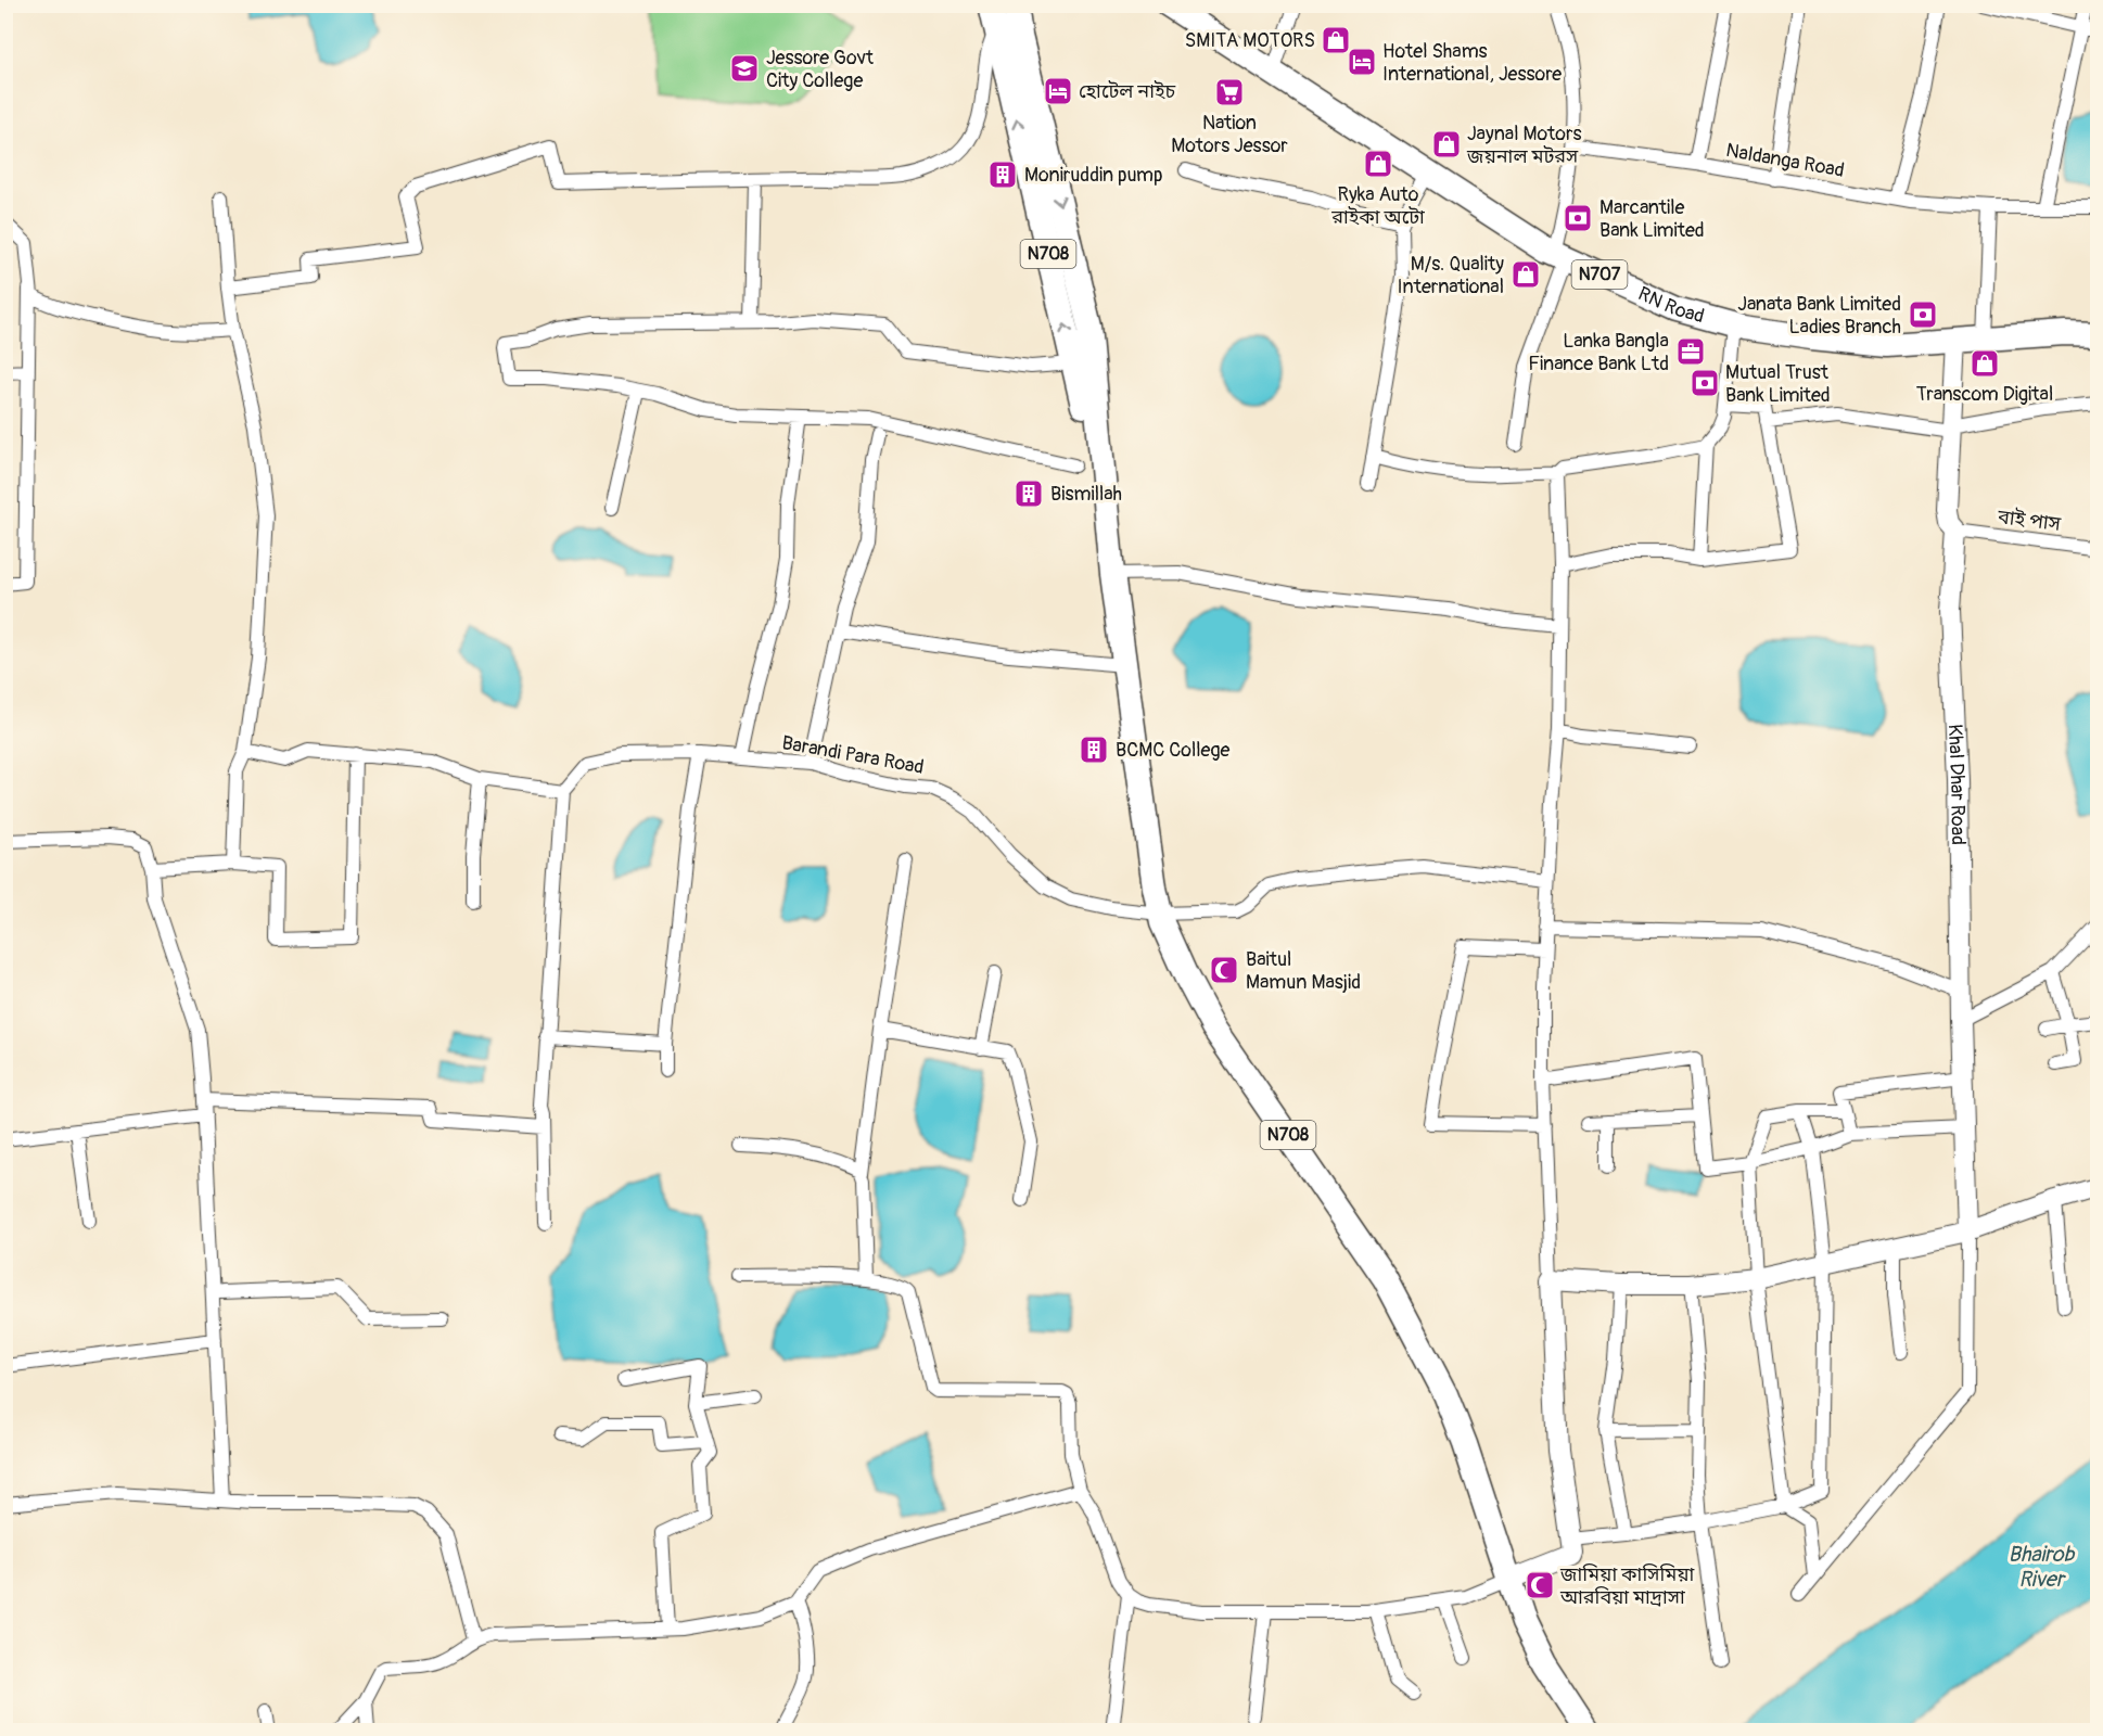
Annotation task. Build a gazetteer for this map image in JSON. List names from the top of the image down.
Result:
{
  "streets": {
    "highway": ["N708", "N707", "RN Road"],
    "street": [
      "Naldanga Road",
      "বাই পাস",
      "Barandi Para Road",
      "Khal Dhar Road"
    ]
  },
  "crossings": [
    ["N708", "Barandi Para Road"],
    ["RN Road", "Khal Dhar Road"],
    ["বাই পাস", "Khal Dhar Road"]
  ],
  "water": ["Bhairob River"],
  "places": {
    "shop": [
      "SMITA MOTORS",
      "Jaynal Motors জয়নাল মটরস",
      "Ryka Auto রাইকা অটো",
      "M/s. Quality International",
      "Transcom Digital"
    ],
    "hotel": ["Hotel Shams International, Jessore", "হোটেল নাইচ"],
    "school or university": ["Jessore Govt City College"],
    "supermarket": ["Nation Motors Jessor"],
    "building": ["Moniruddin pump", "Bismillah", "BCMC College"],
    "bank": ["Marcantile Bank Limited", "Janata Bank Limited Ladies Branch", "Mutual Trust Bank Limited"],
    "office": ["Lanka Bangla Finance Bank Ltd"],
    "mosque": ["Baitul Mamun Masjid", "জামিয়া কাসিমিয়া আরবিয়া মাদ্রাসা"]
  }
}
